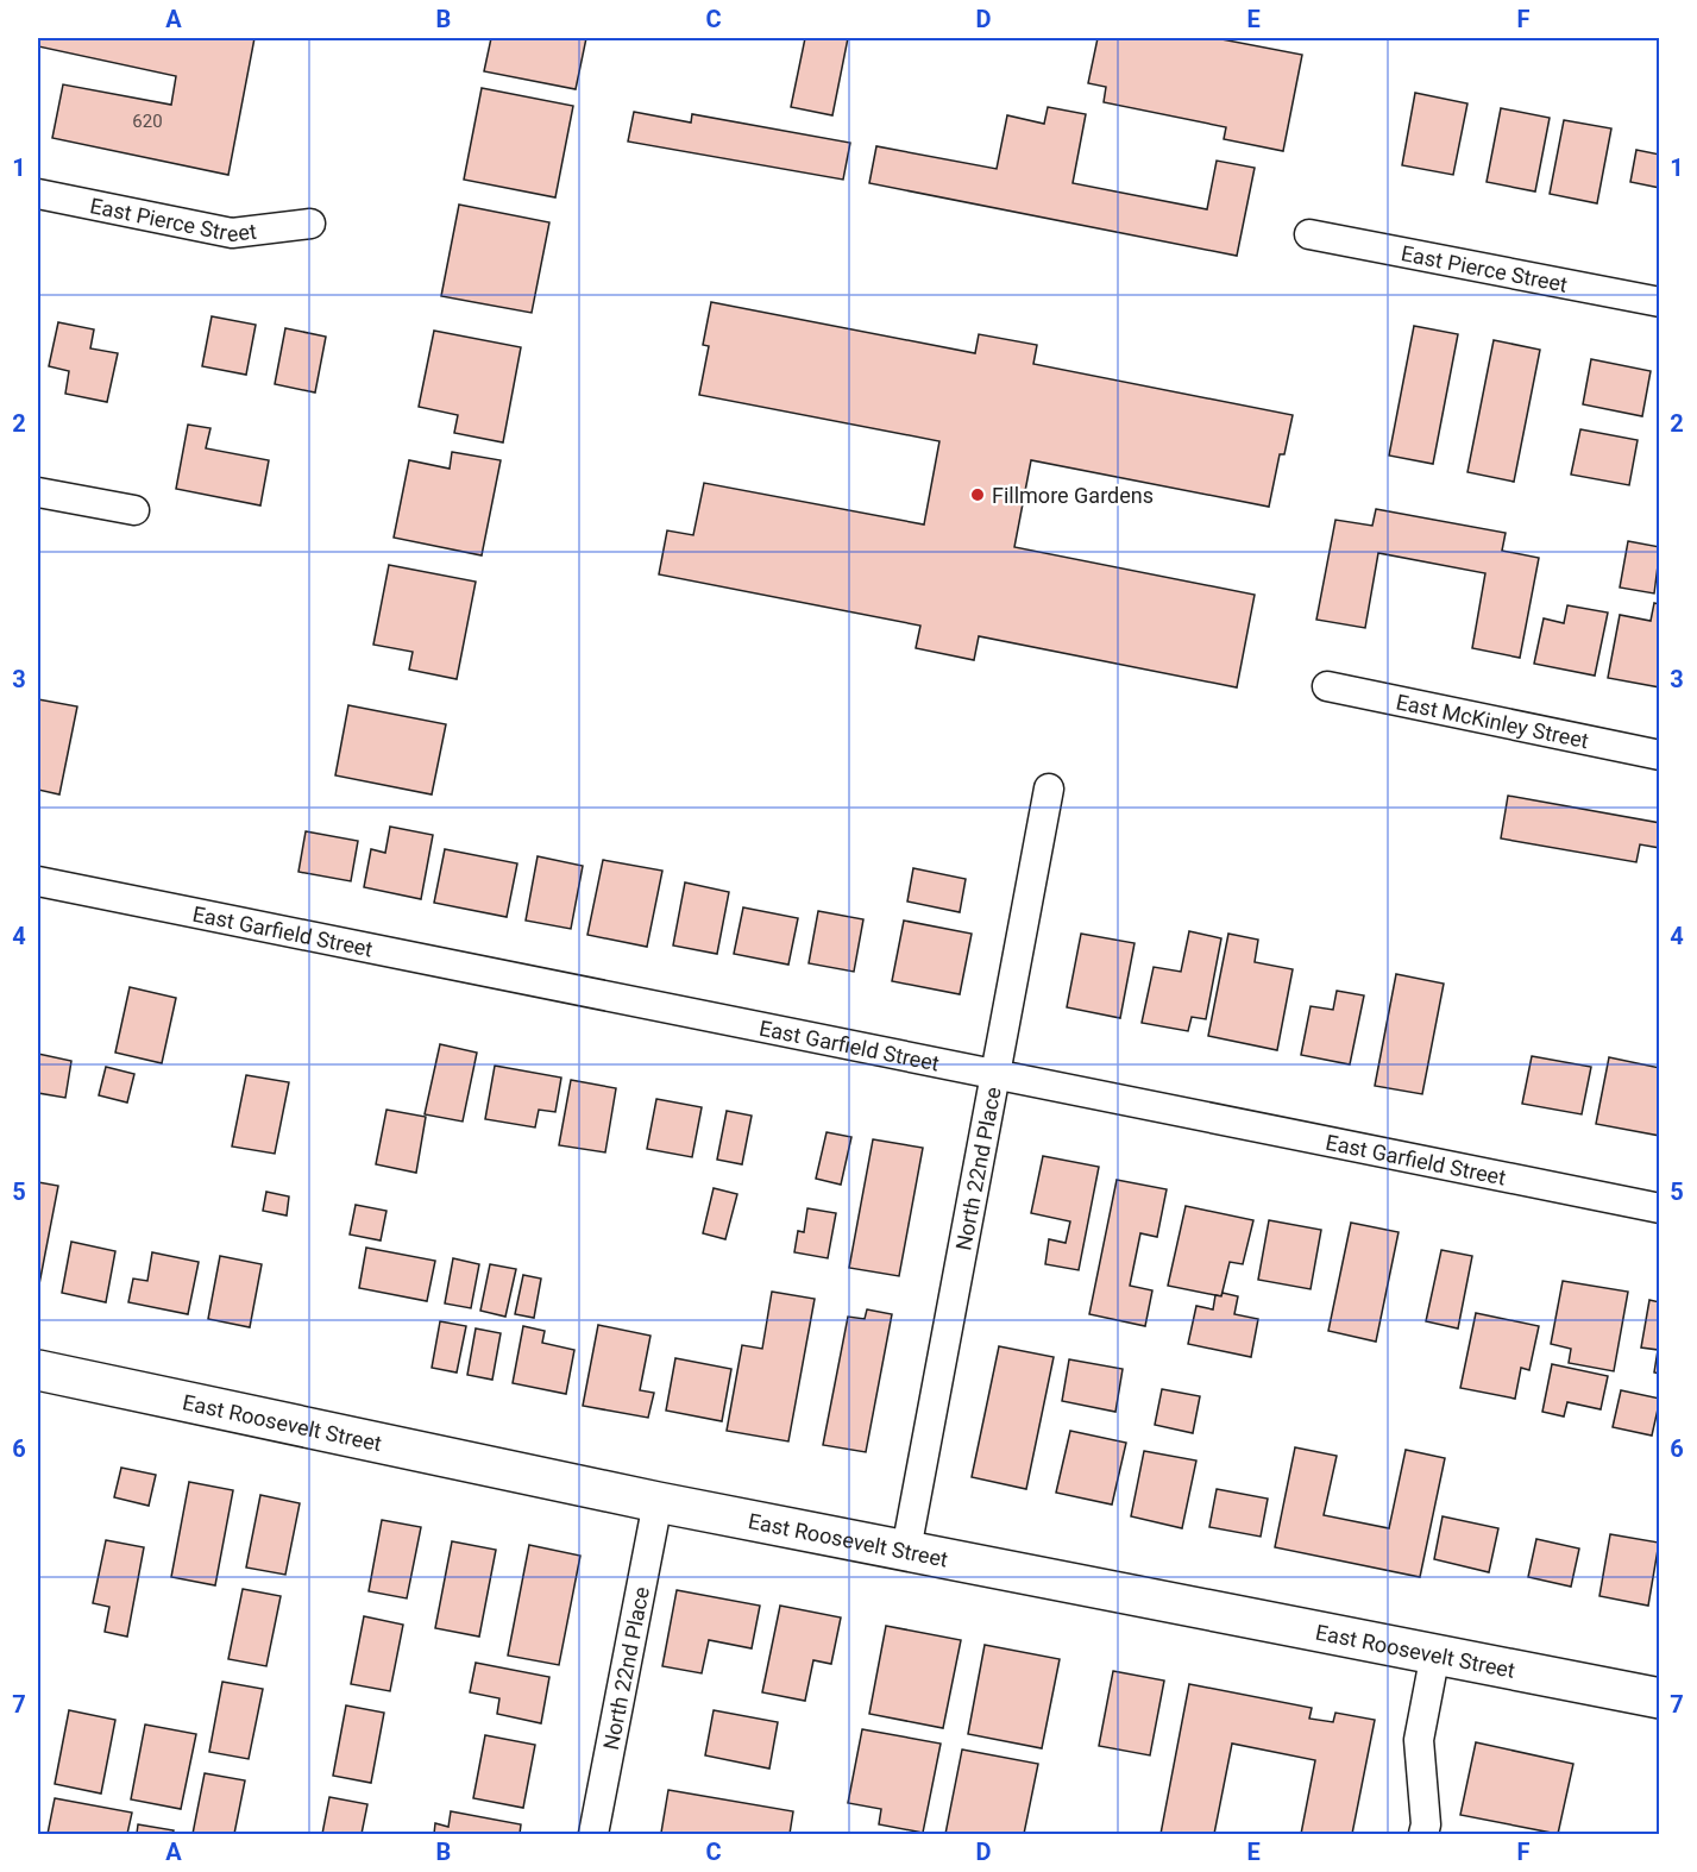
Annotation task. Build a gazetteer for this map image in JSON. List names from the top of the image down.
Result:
{
  "streets": {
    "street": [
      "East Pierce Street",
      "East McKinley Street",
      "East Garfield Street",
      "North 22nd Place",
      "East Roosevelt Street"
    ]
  },
  "crossings": [
    ["East Garfield Street", "North 22nd Place"],
    ["North 22nd Place", "East Roosevelt Street"]
  ],
  "places": ["Fillmore Gardens"],
  "house_numbers": ["620"],
  "grid": {
    "columns": [
      "A",
      "B",
      "C",
      "D",
      "E",
      "F"
    ],
    "rows": [
      "1",
      "2",
      "3",
      "4",
      "5",
      "6",
      "7"
    ]
  }
}
